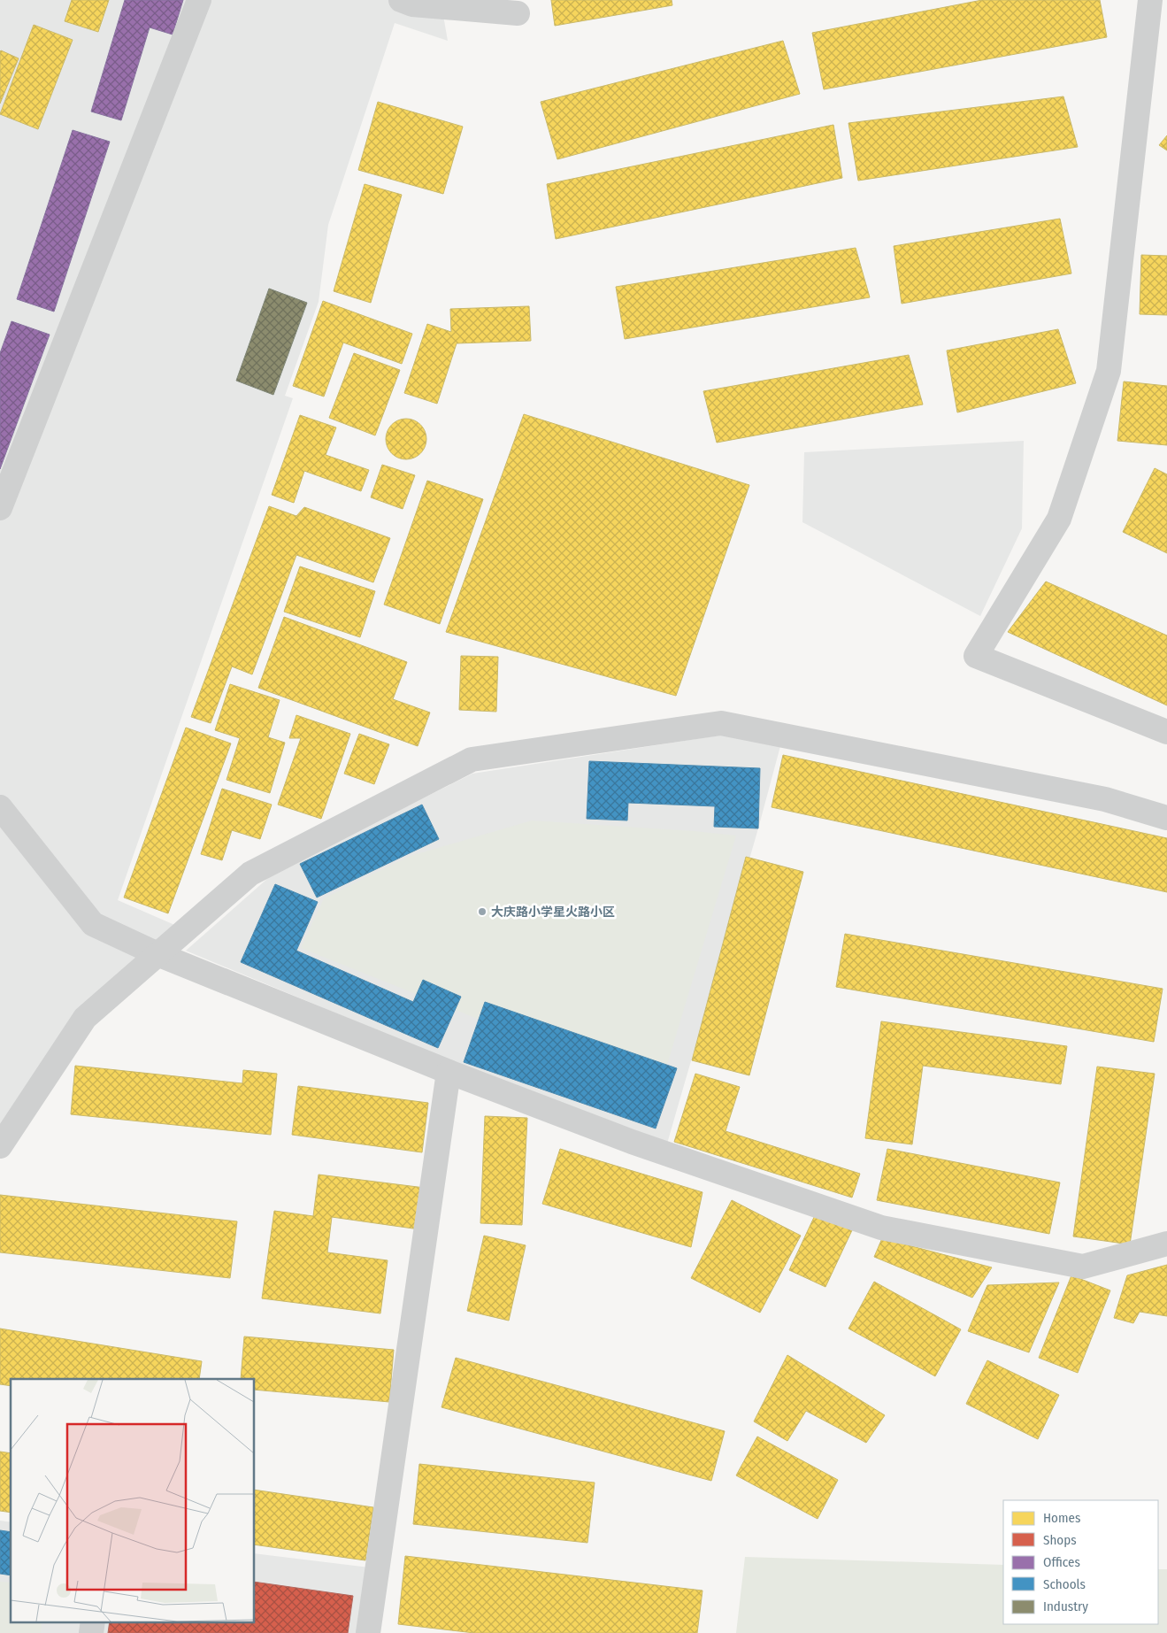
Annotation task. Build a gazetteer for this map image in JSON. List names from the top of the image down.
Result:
{
  "places": ["大庆路小学星火路小区"],
  "legend": [
    "Homes",
    "Shops",
    "Offices",
    "Schools",
    "Industry"
  ]
}
